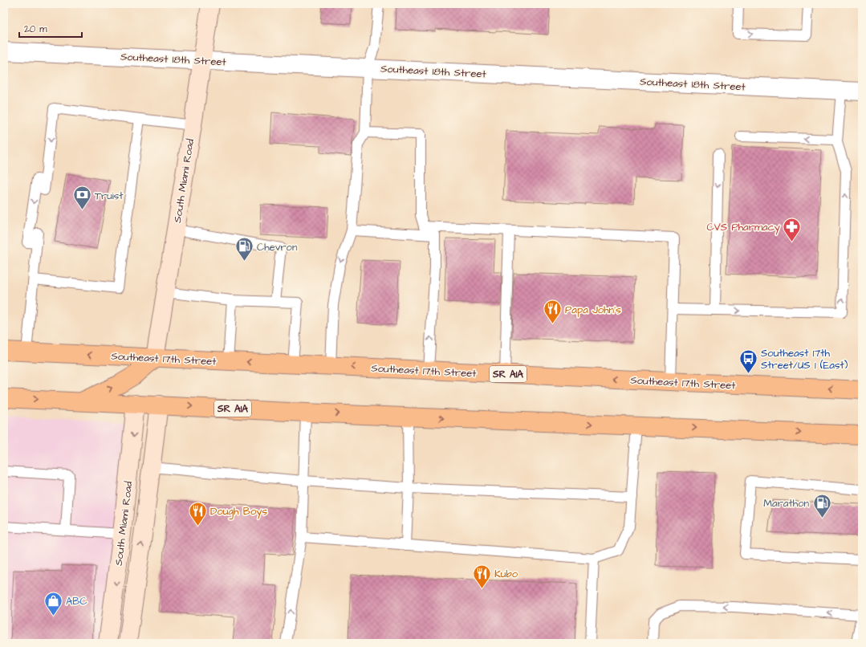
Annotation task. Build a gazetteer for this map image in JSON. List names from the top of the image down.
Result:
{
  "streets": {
    "main road": ["Southeast 17th Street", "SR A1A"],
    "street": ["Southeast 18th Street", "South Miami Road"]
  },
  "crossings": [
    ["Southeast 18th Street", "South Miami Road"],
    ["South Miami Road", "Southeast 17th Street"],
    ["South Miami Road", "SR A1A"]
  ],
  "places": {
    "bank": ["Truist"],
    "pharmacy": ["CVS Pharmacy"],
    "fuel station": ["Chevron", "Marathon"],
    "restaurant": ["Papa John's", "Dough Boys", "Kubo"],
    "bus stop": ["Southeast 17th Street/US 1 (East)"],
    "shop": ["ABC"]
  },
  "scale_bar": "20 m"
}
